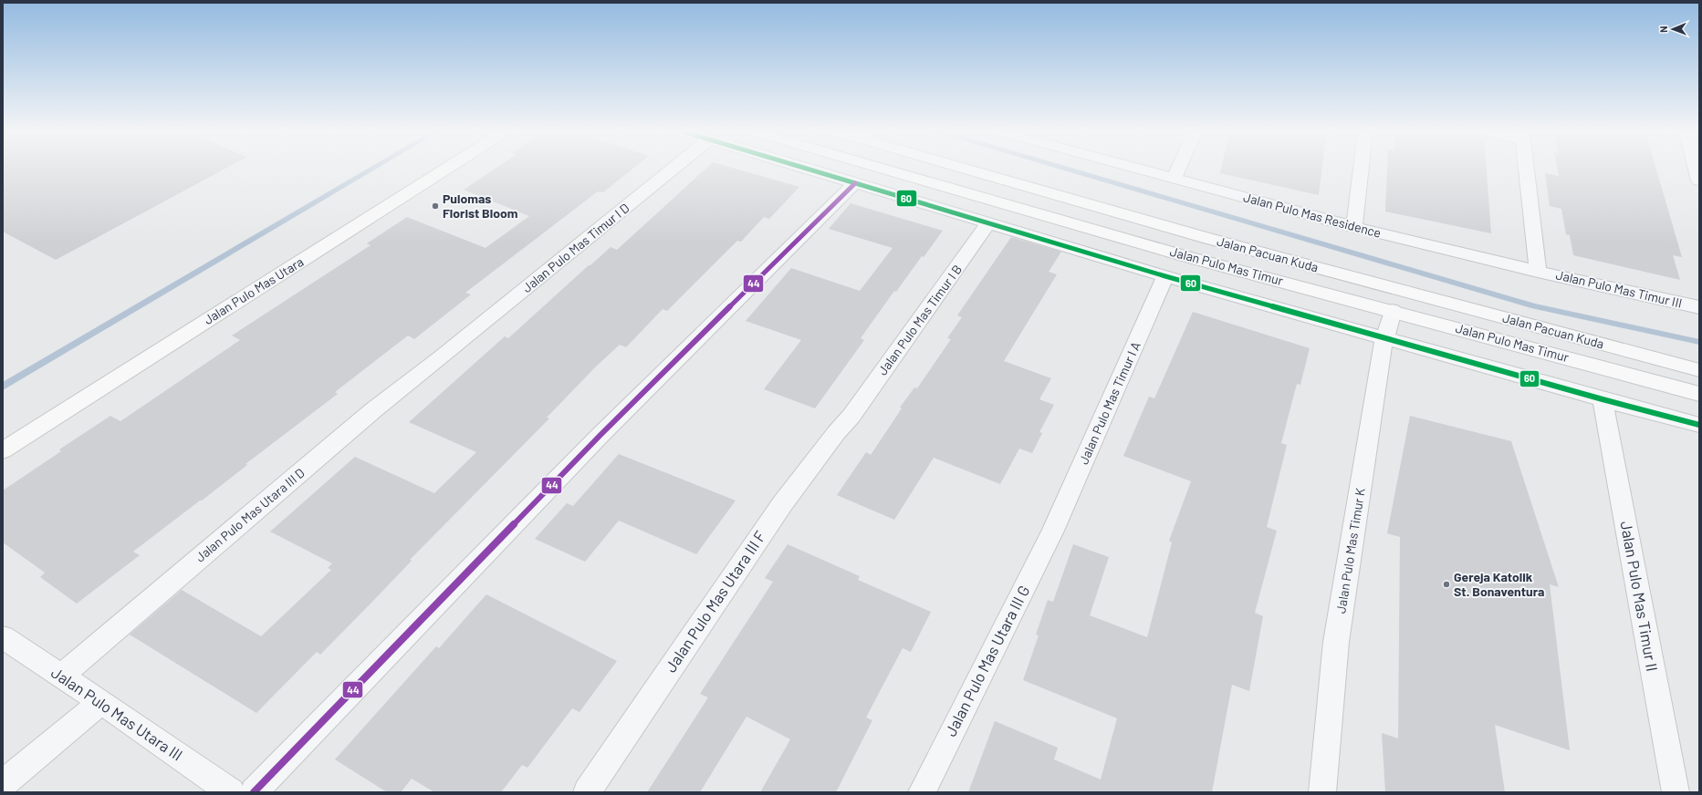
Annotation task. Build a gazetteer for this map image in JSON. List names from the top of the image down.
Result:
{
  "streets": {
    "street": [
      "Jalan Pulo Mas Residence",
      "Jalan Pulo Mas Timur I D",
      "Jalan Pacuan Kuda",
      "Jalan Pulo Mas Timur",
      "Jalan Pulo Mas Timur III",
      "Jalan Pulo Mas Utara",
      "Jalan Pulo Mas Timur I B",
      "Jalan Pulo Mas Timur I A",
      "Jalan Pulo Mas Utara III D",
      "Jalan Pulo Mas Timur K",
      "Jalan Pulo Mas Timur II",
      "Jalan Pulo Mas Utara III F",
      "Jalan Pulo Mas Utara III G",
      "Jalan Pulo Mas Utara III"
    ]
  },
  "crossings": [
    ["Jalan Pulo Mas Residence", "Jalan Pulo Mas Timur III"],
    ["Jalan Pulo Mas Timur I D", "Jalan Pulo Mas Utara III D"],
    ["Jalan Pulo Mas Timur", "Jalan Pulo Mas Timur I B"],
    ["Jalan Pulo Mas Timur", "Jalan Pulo Mas Timur I A"],
    ["Jalan Pulo Mas Timur", "Jalan Pulo Mas Timur K"],
    ["Jalan Pulo Mas Timur", "Jalan Pulo Mas Timur II"],
    ["Jalan Pulo Mas Timur I B", "Jalan Pulo Mas Utara III F"],
    ["Jalan Pulo Mas Timur I A", "Jalan Pulo Mas Utara III G"],
    ["Jalan Pulo Mas Utara III D", "Jalan Pulo Mas Utara III"]
  ],
  "places": ["Pulomas Florist Bloom", "Gereja Katolik St. Bonaventura"],
  "lines": ["transit line 60", "transit line 44"],
  "north": "left"
}
